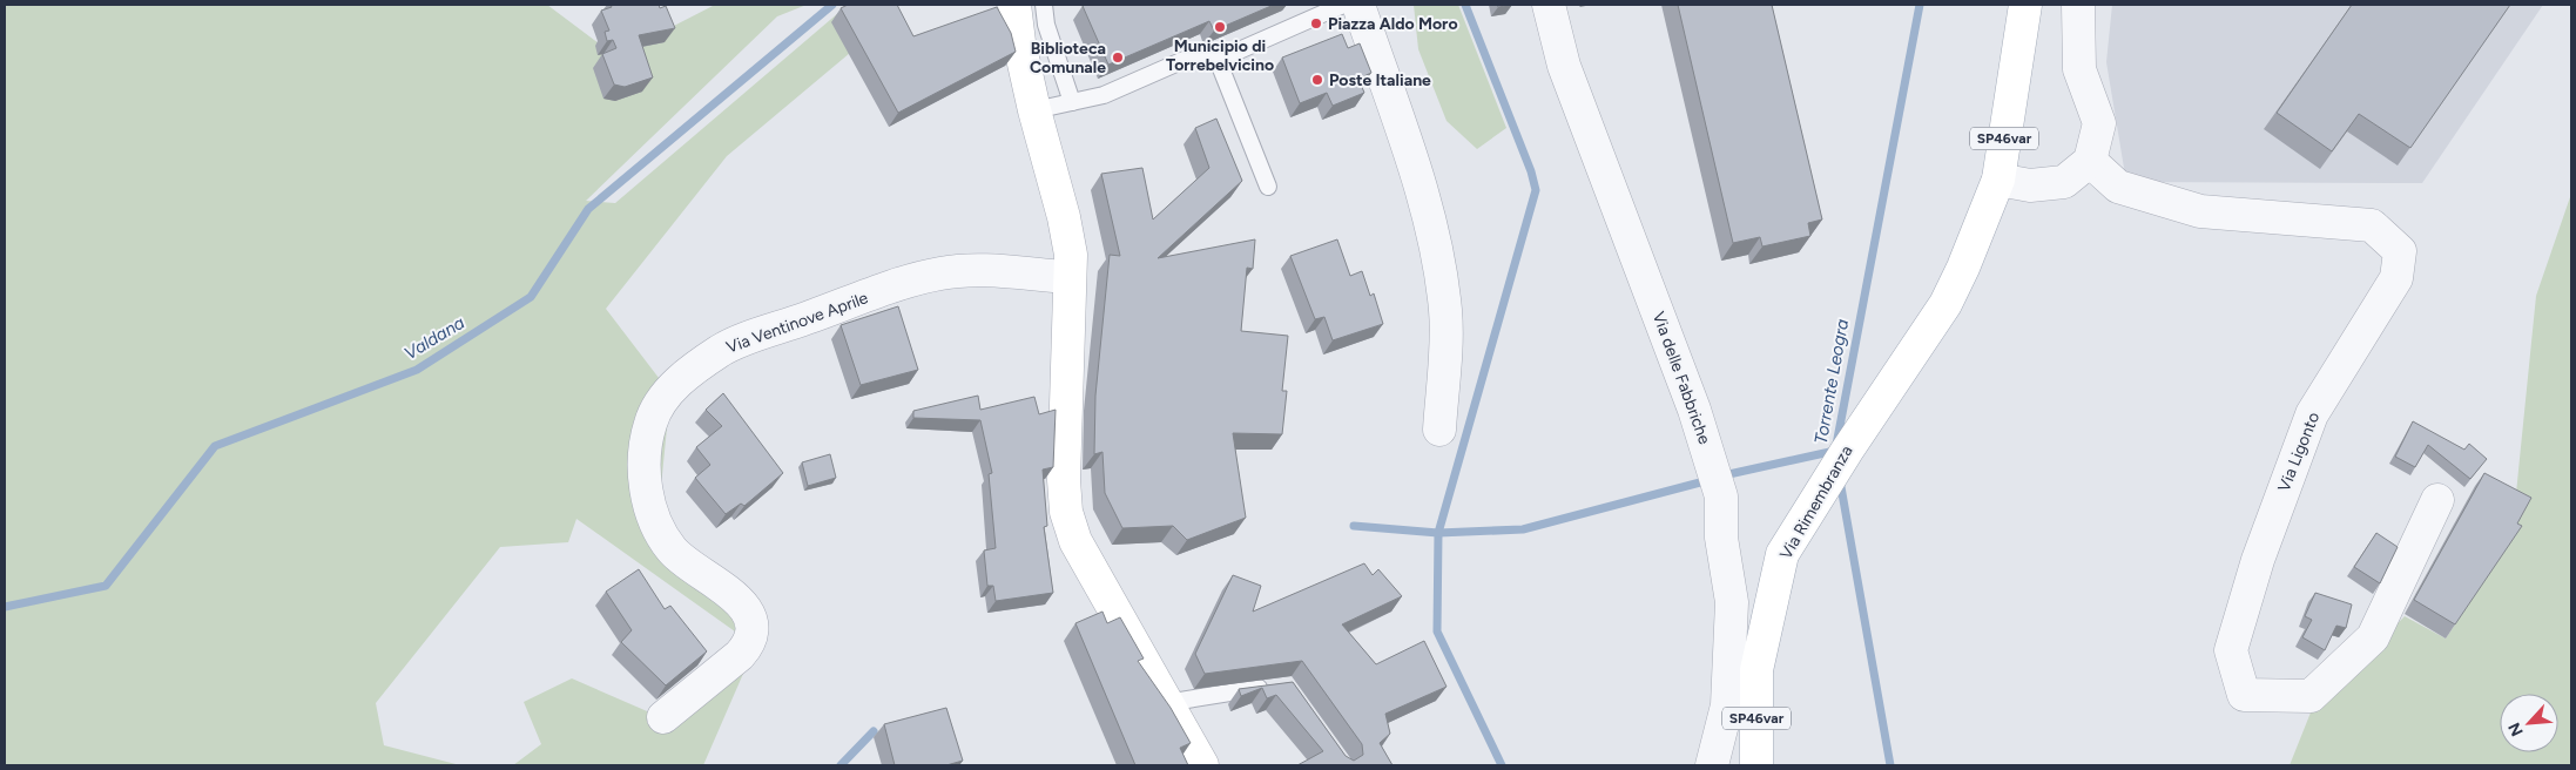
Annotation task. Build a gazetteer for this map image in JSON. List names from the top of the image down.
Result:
{
  "streets": {
    "main road": ["SP46var", "Via Rimembranza"],
    "street": ["Via Ventinove Aprile", "Via delle Fabbriche", "Via Ligonto"]
  },
  "crossings": [
    ["SP46var", "Via Rimembranza"]
  ],
  "water": ["Valdana", "Torrente Leogra"],
  "places": [
    "Piazza Aldo Moro",
    "Municipio di Torrebelvicino",
    "Biblioteca Comunale",
    "Poste Italiane"
  ],
  "north": "bottom left"
}
